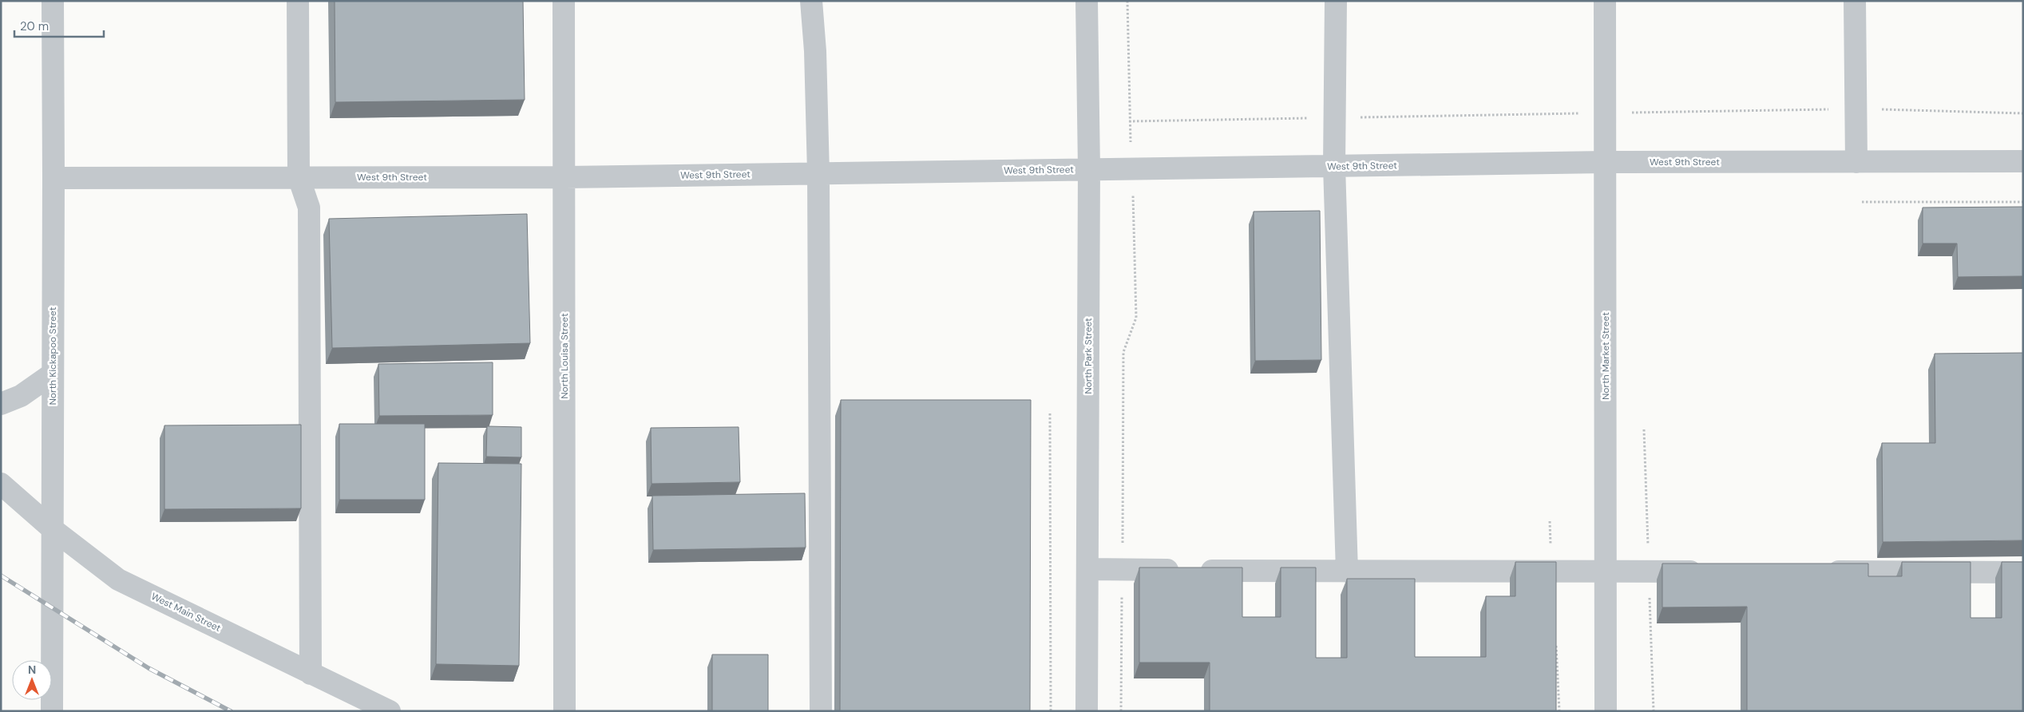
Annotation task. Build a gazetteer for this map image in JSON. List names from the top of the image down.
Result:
{
  "streets": {
    "street": [
      "West 9th Street",
      "North Kickapoo Street",
      "North Louisa Street",
      "North Park Street",
      "North Market Street",
      "West Main Street"
    ]
  },
  "crossings": [
    ["West 9th Street", "North Kickapoo Street"],
    ["West 9th Street", "North Louisa Street"],
    ["West 9th Street", "North Park Street"],
    ["West 9th Street", "North Market Street"],
    ["North Kickapoo Street", "West Main Street"]
  ],
  "scale_bar": "20 m",
  "north": "top"
}
